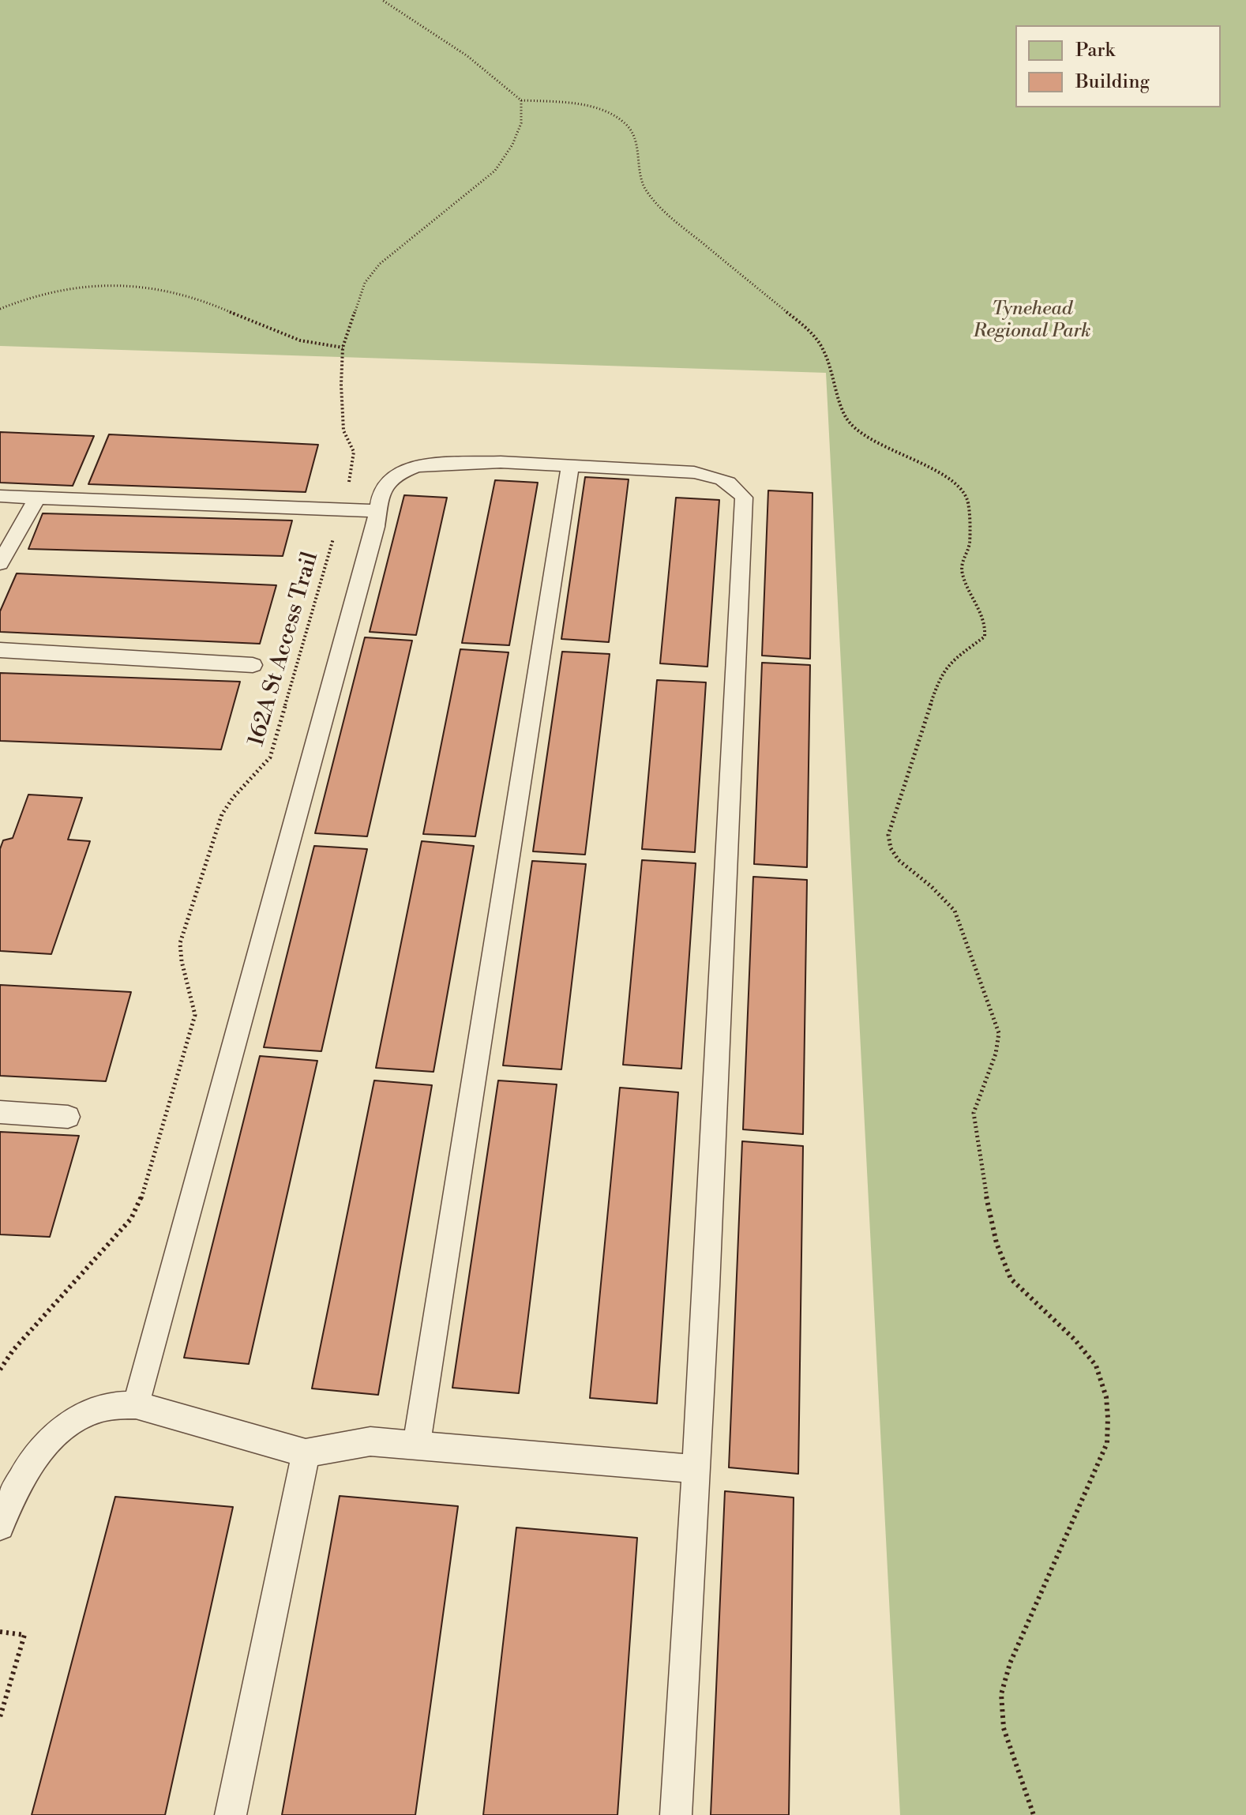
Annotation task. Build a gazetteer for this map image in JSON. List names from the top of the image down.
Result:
{
  "streets": {
    "path": ["162A St Access Trail"]
  },
  "parks": ["Tynehead Regional Park"],
  "legend": ["Park", "Building"]
}
